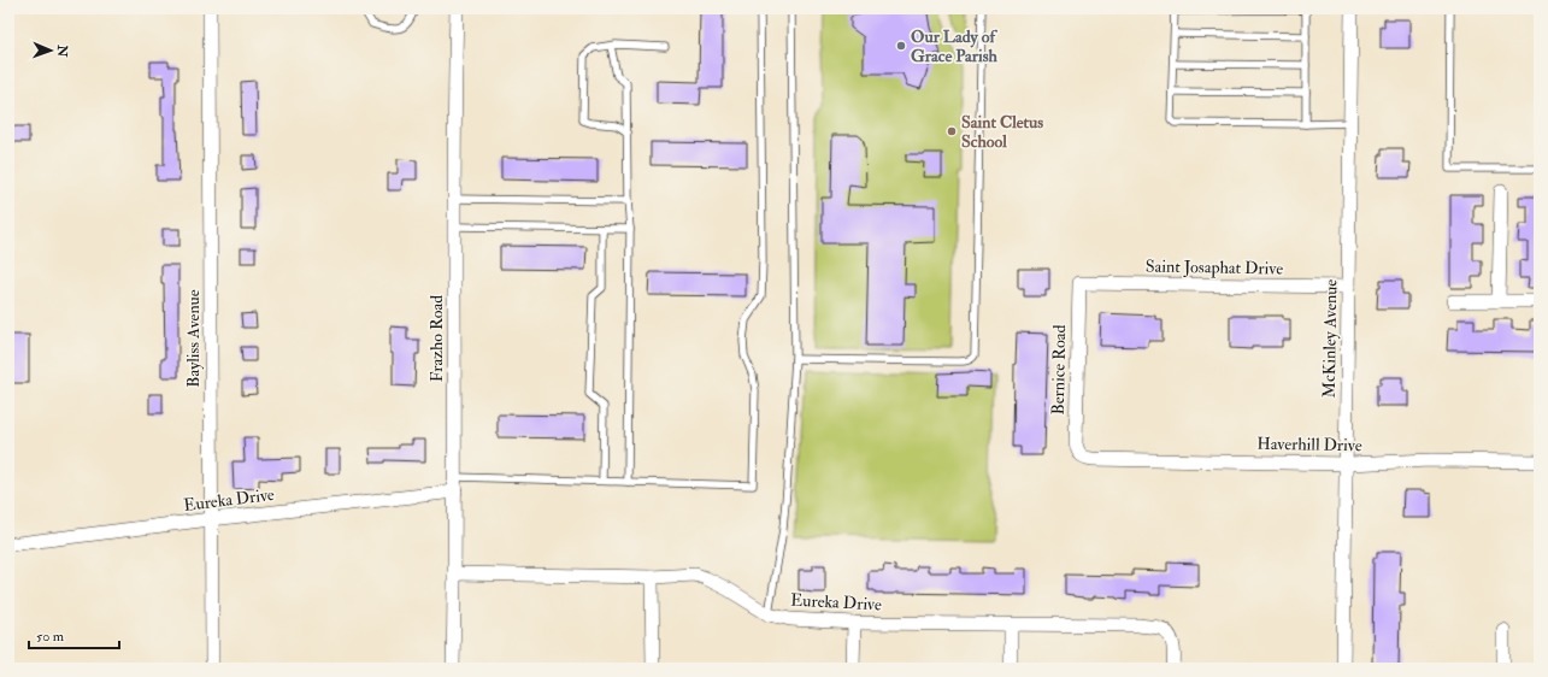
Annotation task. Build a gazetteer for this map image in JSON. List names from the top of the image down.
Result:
{
  "streets": {
    "street": [
      "Saint Josaphat Drive",
      "Bayliss Avenue",
      "Frazho Road",
      "McKinley Avenue",
      "Bernice Road",
      "Haverhill Drive",
      "Eureka Drive"
    ]
  },
  "crossings": [
    ["Saint Josaphat Drive", "McKinley Avenue"],
    ["Saint Josaphat Drive", "Bernice Road"],
    ["Bayliss Avenue", "Eureka Drive"],
    ["Frazho Road", "Eureka Drive"],
    ["McKinley Avenue", "Haverhill Drive"],
    ["Bernice Road", "Haverhill Drive"]
  ],
  "places": ["Our Lady of Grace Parish", "Saint Cletus School"],
  "scale_bar": "50 m",
  "north": "right"
}
